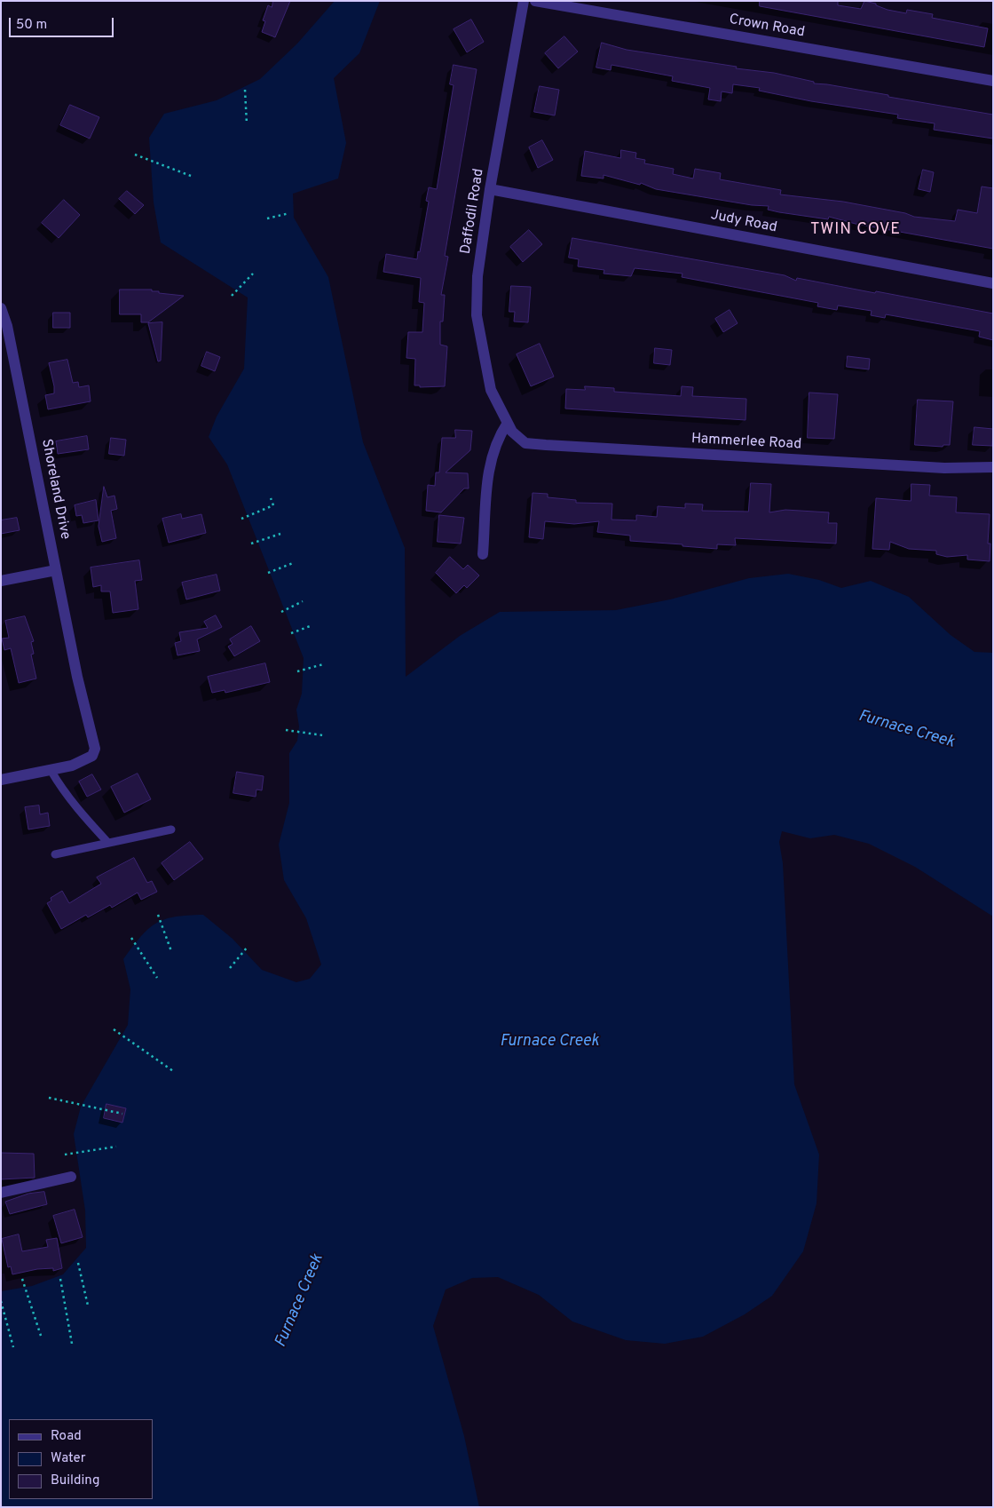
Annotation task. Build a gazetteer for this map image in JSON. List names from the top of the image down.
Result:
{
  "streets": {
    "street": [
      "Crown Road",
      "Daffodil Road",
      "Judy Road",
      "Hammerlee Road",
      "Shoreland Drive"
    ]
  },
  "crossings": [
    ["Daffodil Road", "Judy Road"],
    ["Daffodil Road", "Hammerlee Road"]
  ],
  "districts": ["TWIN COVE"],
  "water": ["Furnace Creek"],
  "legend": ["Road", "Water", "Building"],
  "scale_bar": "50 m"
}
